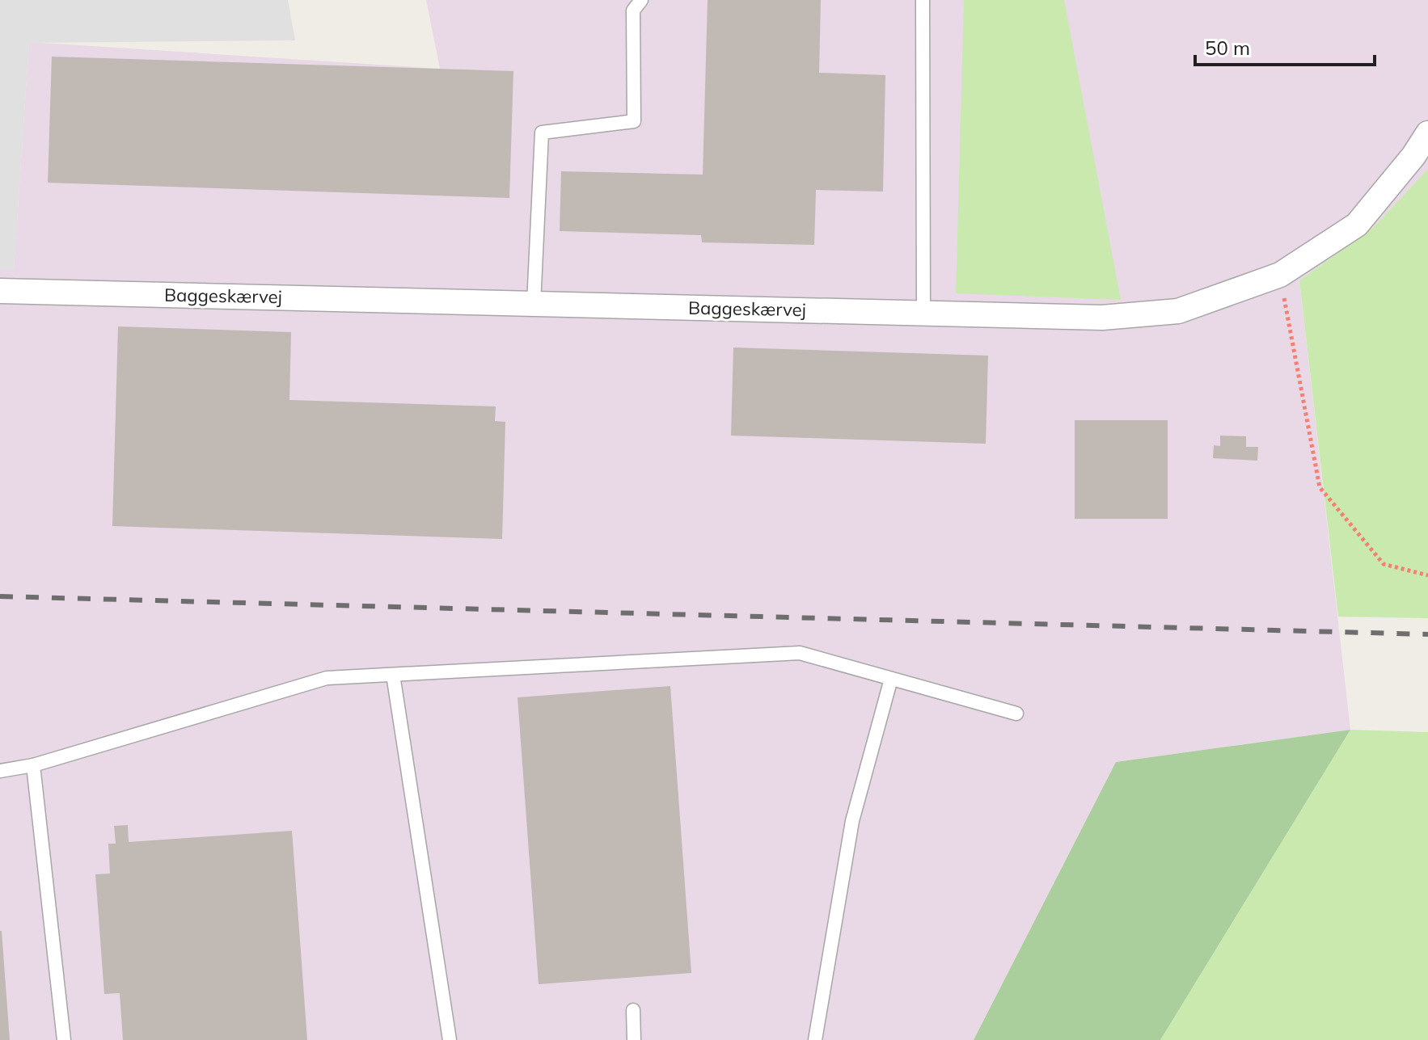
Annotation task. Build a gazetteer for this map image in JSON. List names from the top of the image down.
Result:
{
  "streets": {
    "street": ["Baggeskærvej"]
  },
  "scale_bar": "50 m"
}
